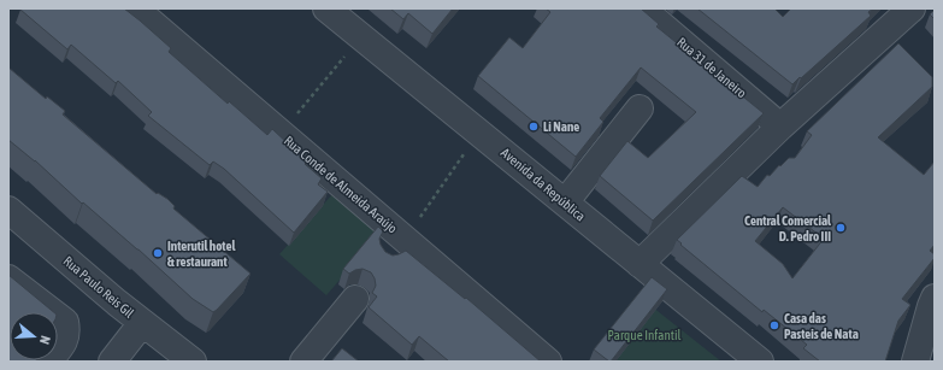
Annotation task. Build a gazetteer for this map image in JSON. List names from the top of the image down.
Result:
{
  "streets": {
    "street": [
      "Rua 31 de Janeiro",
      "Rua Conde de Almeida Araújo",
      "Avenida da República",
      "Rua Paulo Reis Gil"
    ]
  },
  "parks": ["Parque Infantil"],
  "places": [
    "Li Nane",
    "Central Comercial D. Pedro III",
    "Interutil hotel & restaurant",
    "Casa das Pasteis de Nata"
  ],
  "north": "right"
}
